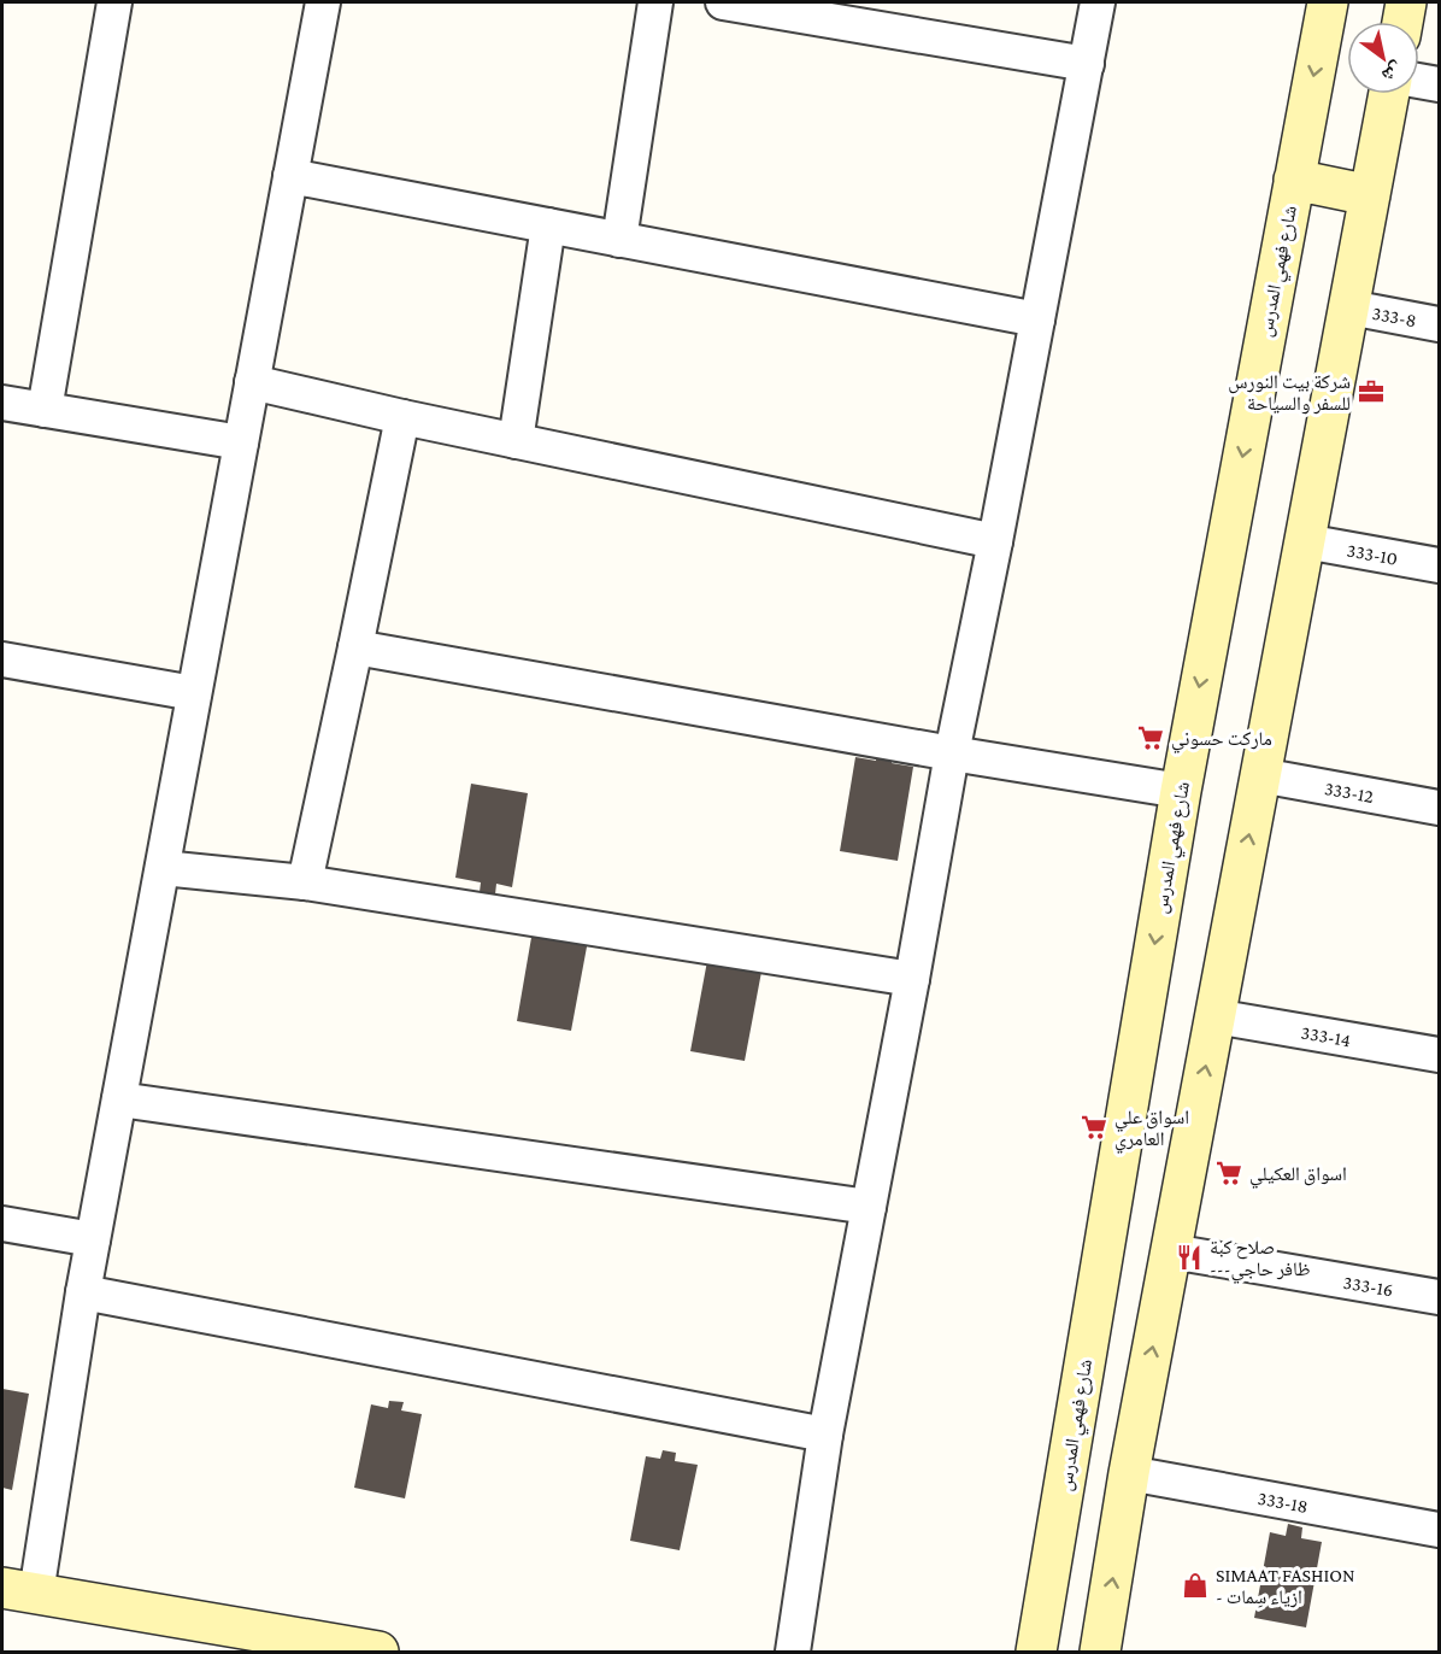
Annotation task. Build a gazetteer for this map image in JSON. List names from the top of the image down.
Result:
{
  "streets": {
    "street": [
      "شارع فهمي المدرس",
      "333-8",
      "333-10",
      "333-12",
      "333-14",
      "333-16",
      "333-18"
    ]
  },
  "places": {
    "office": ["شركة بيت النورس للسفر والسياحة"],
    "supermarket": ["ماركت حسوني", "اسواق علي العامري", "اسواق العكيلي"],
    "restaurant": ["صلاح كبة ---ظافر حاجي"],
    "shop": ["SIMAAT FASHION - ازياء سِمات"]
  },
  "north": "bottom right"
}
